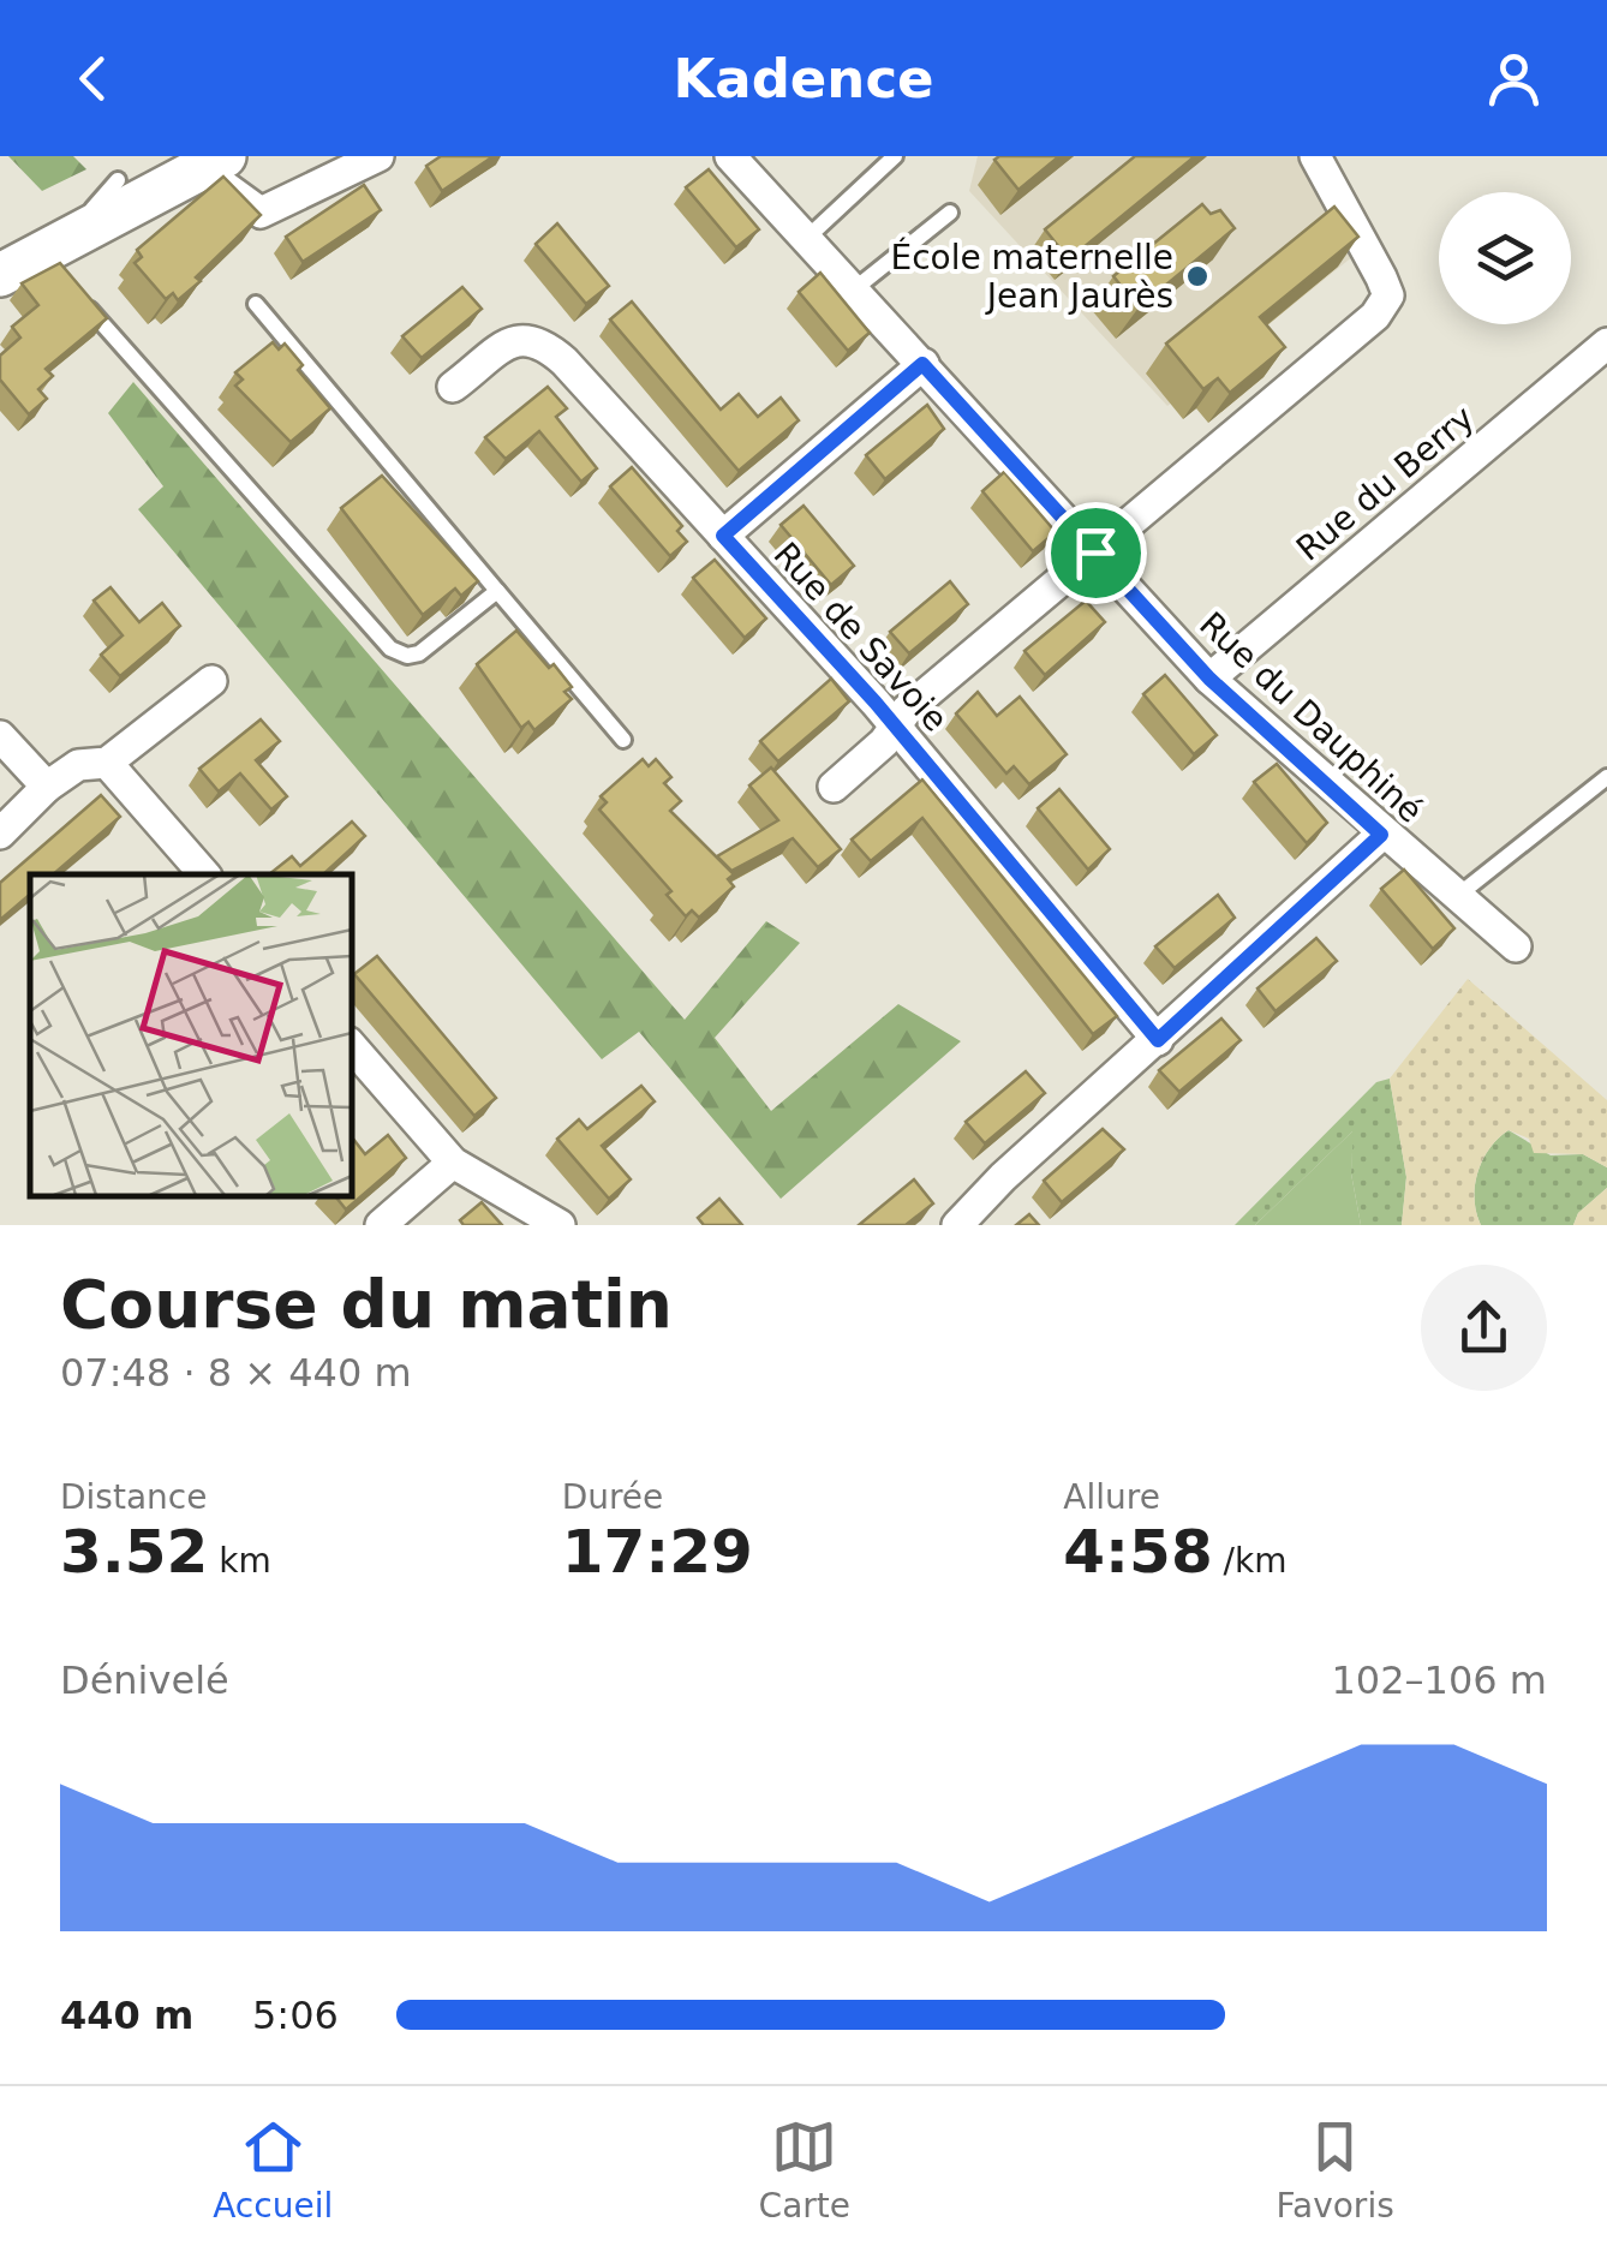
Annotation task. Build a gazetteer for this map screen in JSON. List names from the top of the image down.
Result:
{
  "streets": {
    "street": ["Rue du Berry", "Rue de Savoie", "Rue du Dauphiné"]
  },
  "crossings": [
    ["Rue du Berry", "Rue du Dauphiné"]
  ],
  "places": ["École maternelle Jean Jaurès"],
  "page": {
    "header": "Kadence",
    "heading": ["Course du matin", "07:48 · 8 × 440 m"],
    "stats": [
      ["Distance", "3.52 km"],
      ["Durée", "17:29"],
      ["Allure", "4:58 /km"]
    ],
    "chart": ["Dénivelé", "102–106 m"],
    "list": [
      {
        "name": "440 m",
        "note": "5:06"
      }
    ],
    "tabs": ["Accueil", "Carte", "Favoris"]
  }
}
